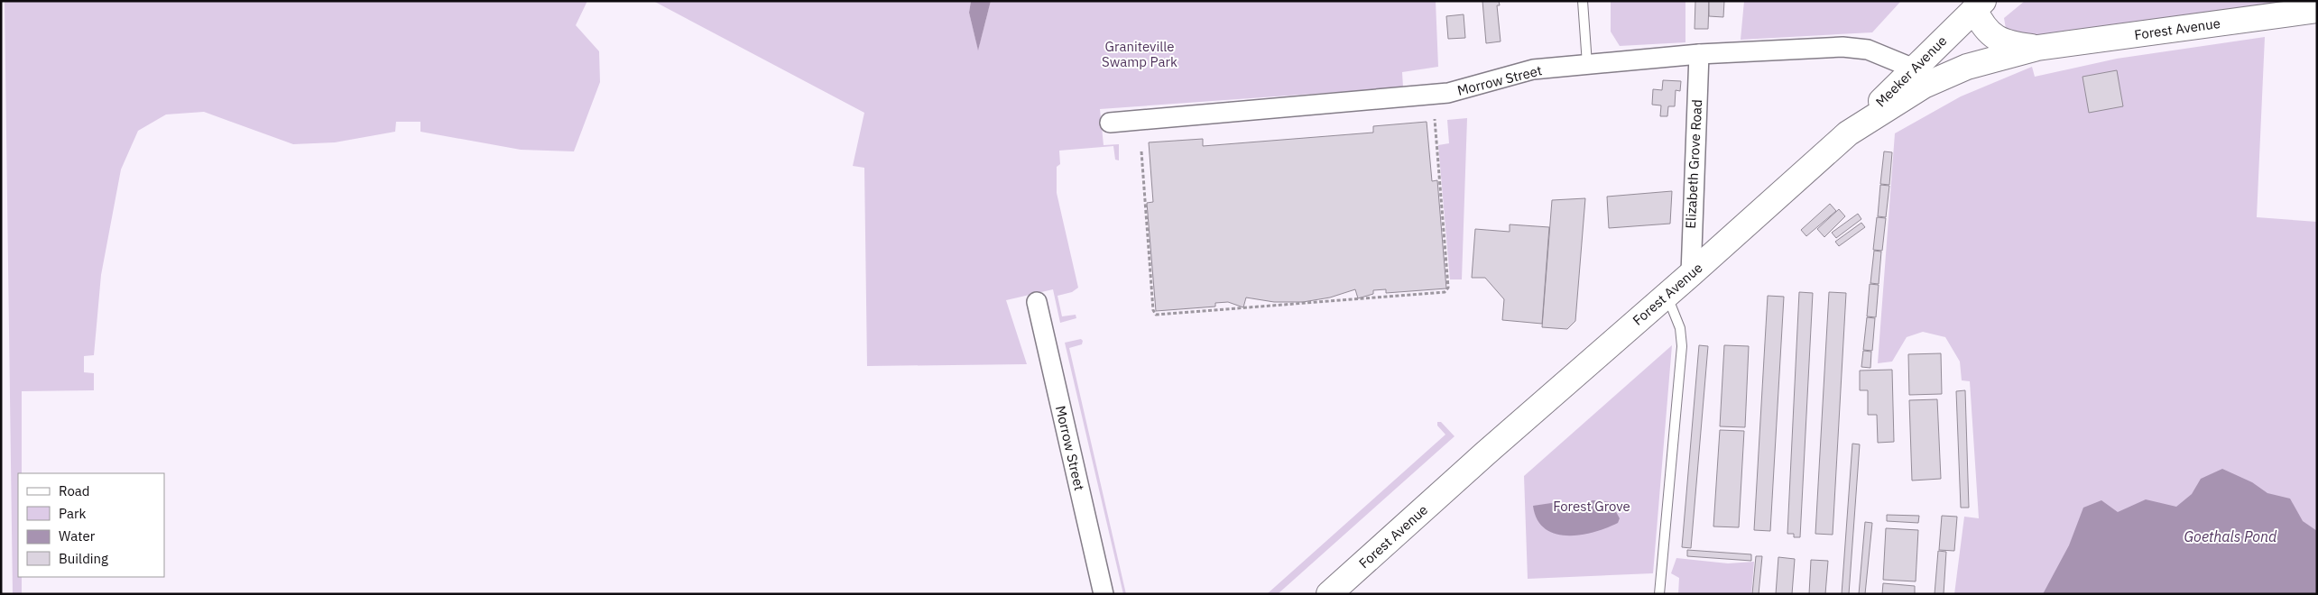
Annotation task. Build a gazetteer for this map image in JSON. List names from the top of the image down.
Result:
{
  "streets": {
    "main road": ["Forest Avenue", "Meeker Avenue"],
    "street": ["Morrow Street", "Elizabeth Grove Road"]
  },
  "crossings": [
    ["Forest Avenue", "Meeker Avenue"],
    ["Forest Avenue", "Elizabeth Grove Road"],
    ["Meeker Avenue", "Morrow Street"],
    ["Morrow Street", "Elizabeth Grove Road"]
  ],
  "water": ["Goethals Pond"],
  "parks": ["Graniteville Swamp Park", "Forest Grove"],
  "legend": [
    "Road",
    "Park",
    "Water",
    "Building"
  ]
}
